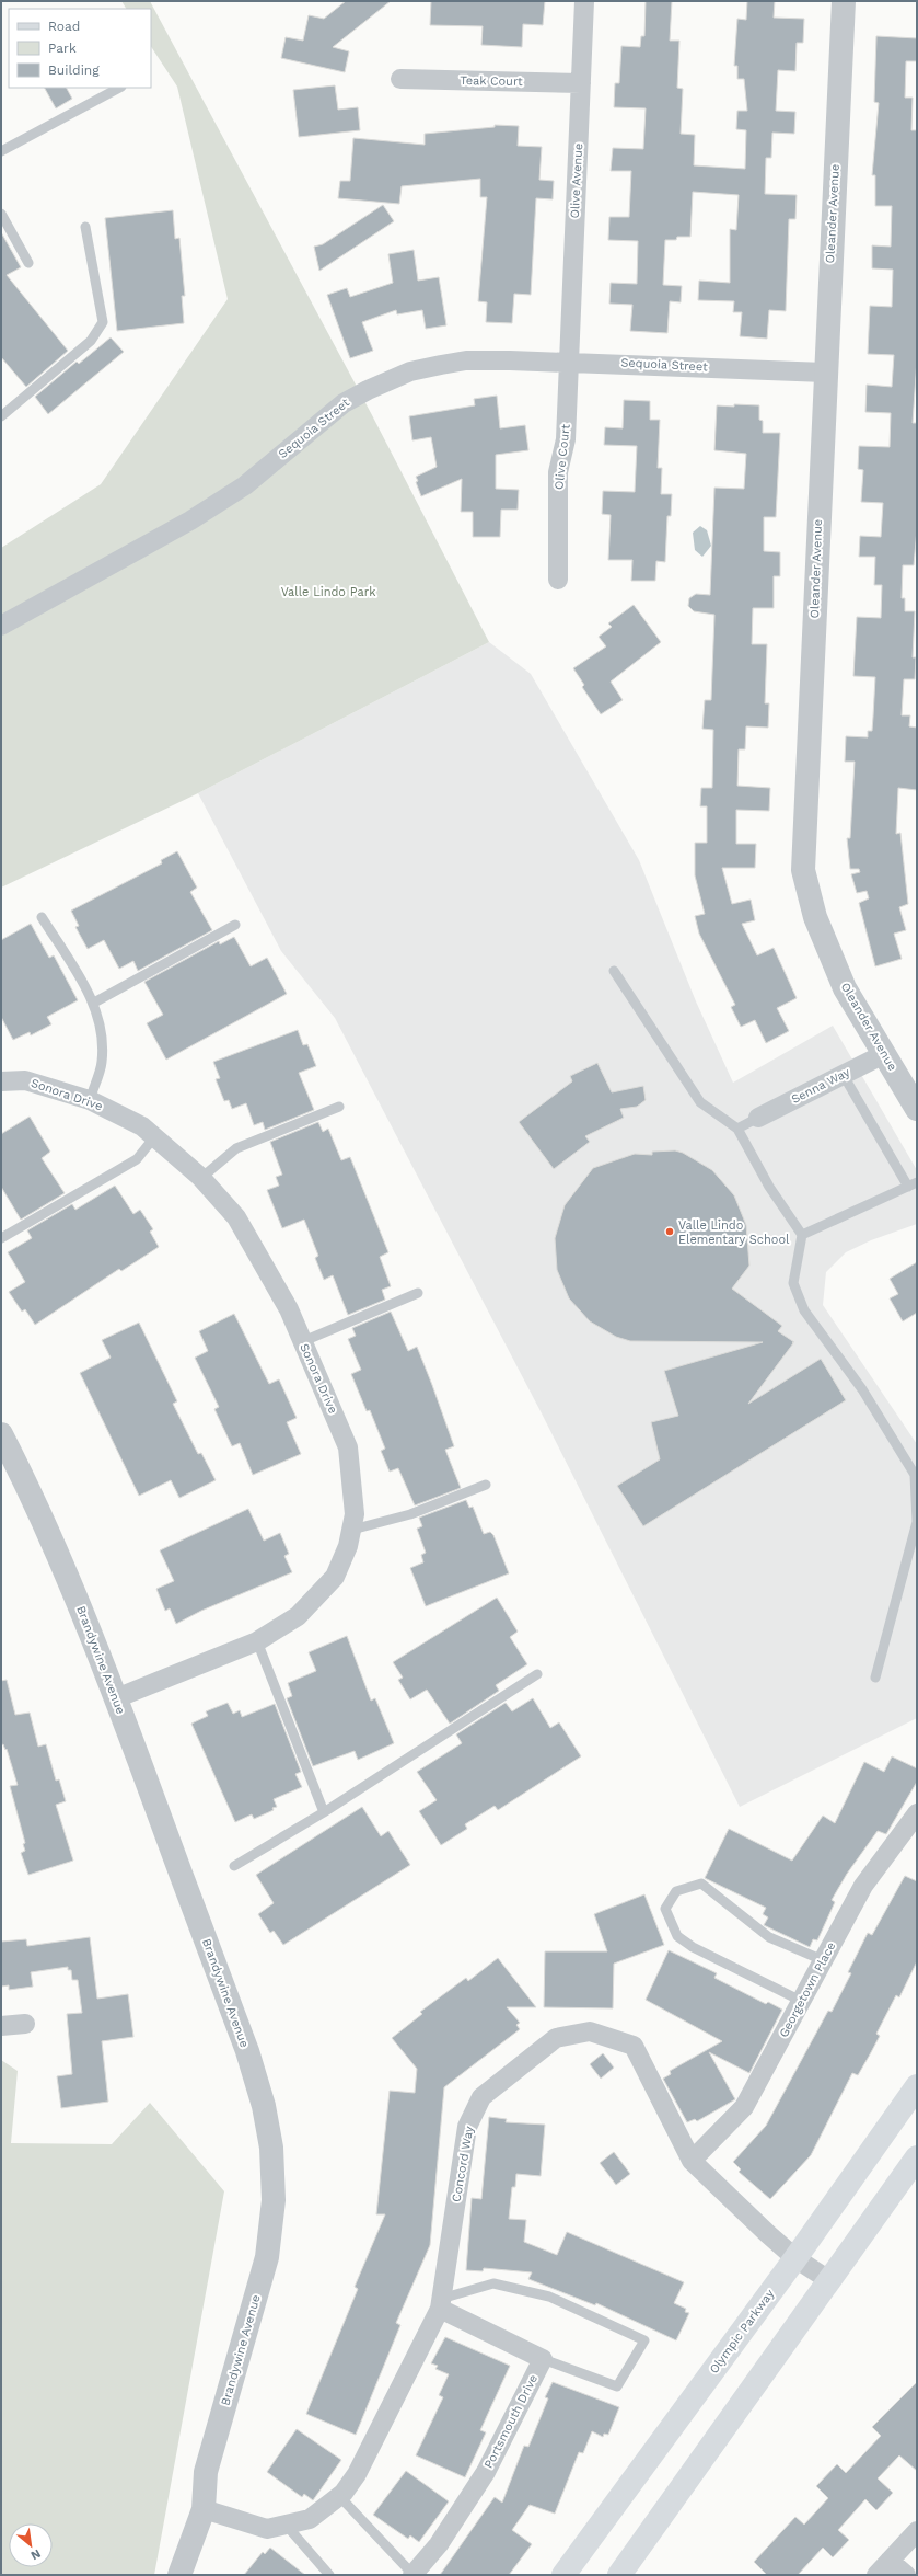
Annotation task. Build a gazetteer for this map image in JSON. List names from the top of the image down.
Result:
{
  "streets": {
    "main road": ["Olympic Parkway"],
    "street": [
      "Teak Court",
      "Olive Avenue",
      "Oleander Avenue",
      "Sequoia Street",
      "Olive Court",
      "Senna Way",
      "Sonora Drive",
      "Brandywine Avenue",
      "Georgetown Place",
      "Concord Way",
      "Portsmouth Drive"
    ]
  },
  "crossings": [
    ["Teak Court", "Olive Avenue"],
    ["Olive Avenue", "Sequoia Street"],
    ["Olive Avenue", "Olive Court"],
    ["Oleander Avenue", "Sequoia Street"],
    ["Oleander Avenue", "Senna Way"],
    ["Sequoia Street", "Olive Court"],
    ["Sonora Drive", "Brandywine Avenue"],
    ["Brandywine Avenue", "Concord Way"],
    ["Georgetown Place", "Concord Way"],
    ["Concord Way", "Olympic Parkway"],
    ["Concord Way", "Portsmouth Drive"]
  ],
  "parks": ["Valle Lindo Park"],
  "places": ["Valle Lindo Elementary School"],
  "legend": ["Road", "Park", "Building"],
  "north": "bottom right"
}
